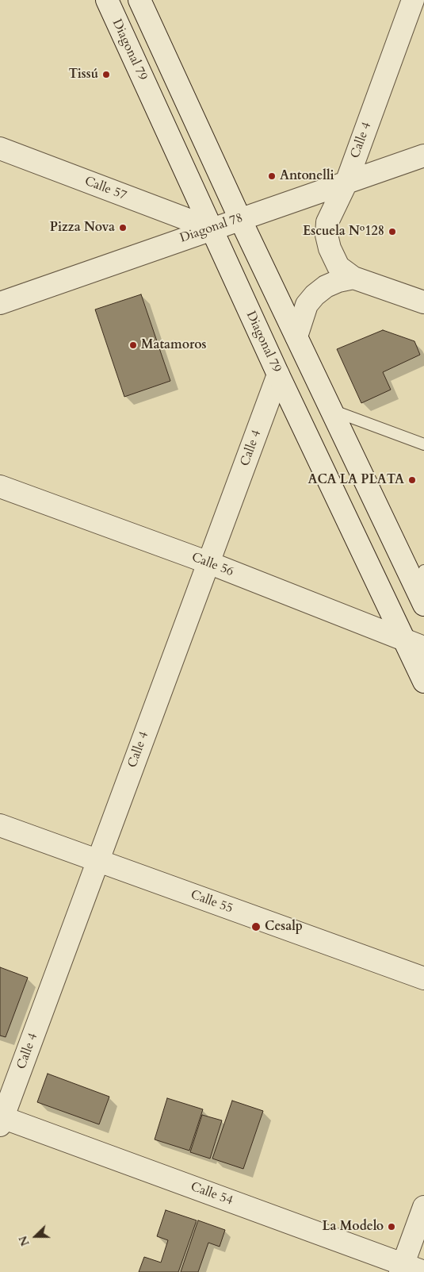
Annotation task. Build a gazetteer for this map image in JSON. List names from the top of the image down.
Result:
{
  "streets": {
    "street": [
      "Diagonal 79",
      "Calle 4",
      "Calle 57",
      "Diagonal 78",
      "Calle 56",
      "Calle 55",
      "Calle 54"
    ]
  },
  "crossings": [
    ["Diagonal 79", "Calle 4"],
    ["Diagonal 79", "Calle 57"],
    ["Diagonal 79", "Diagonal 78"],
    ["Diagonal 79", "Calle 56"],
    ["Calle 4", "Diagonal 78"],
    ["Calle 4", "Calle 56"],
    ["Calle 4", "Calle 55"],
    ["Calle 4", "Calle 54"],
    ["Calle 57", "Diagonal 78"]
  ],
  "places": [
    "Tissú",
    "Antonelli",
    "Pizza Nova",
    "Escuela Nº128",
    "Matamoros",
    "ACA LA PLATA",
    "Cesalp",
    "La Modelo"
  ],
  "north": "left"
}
